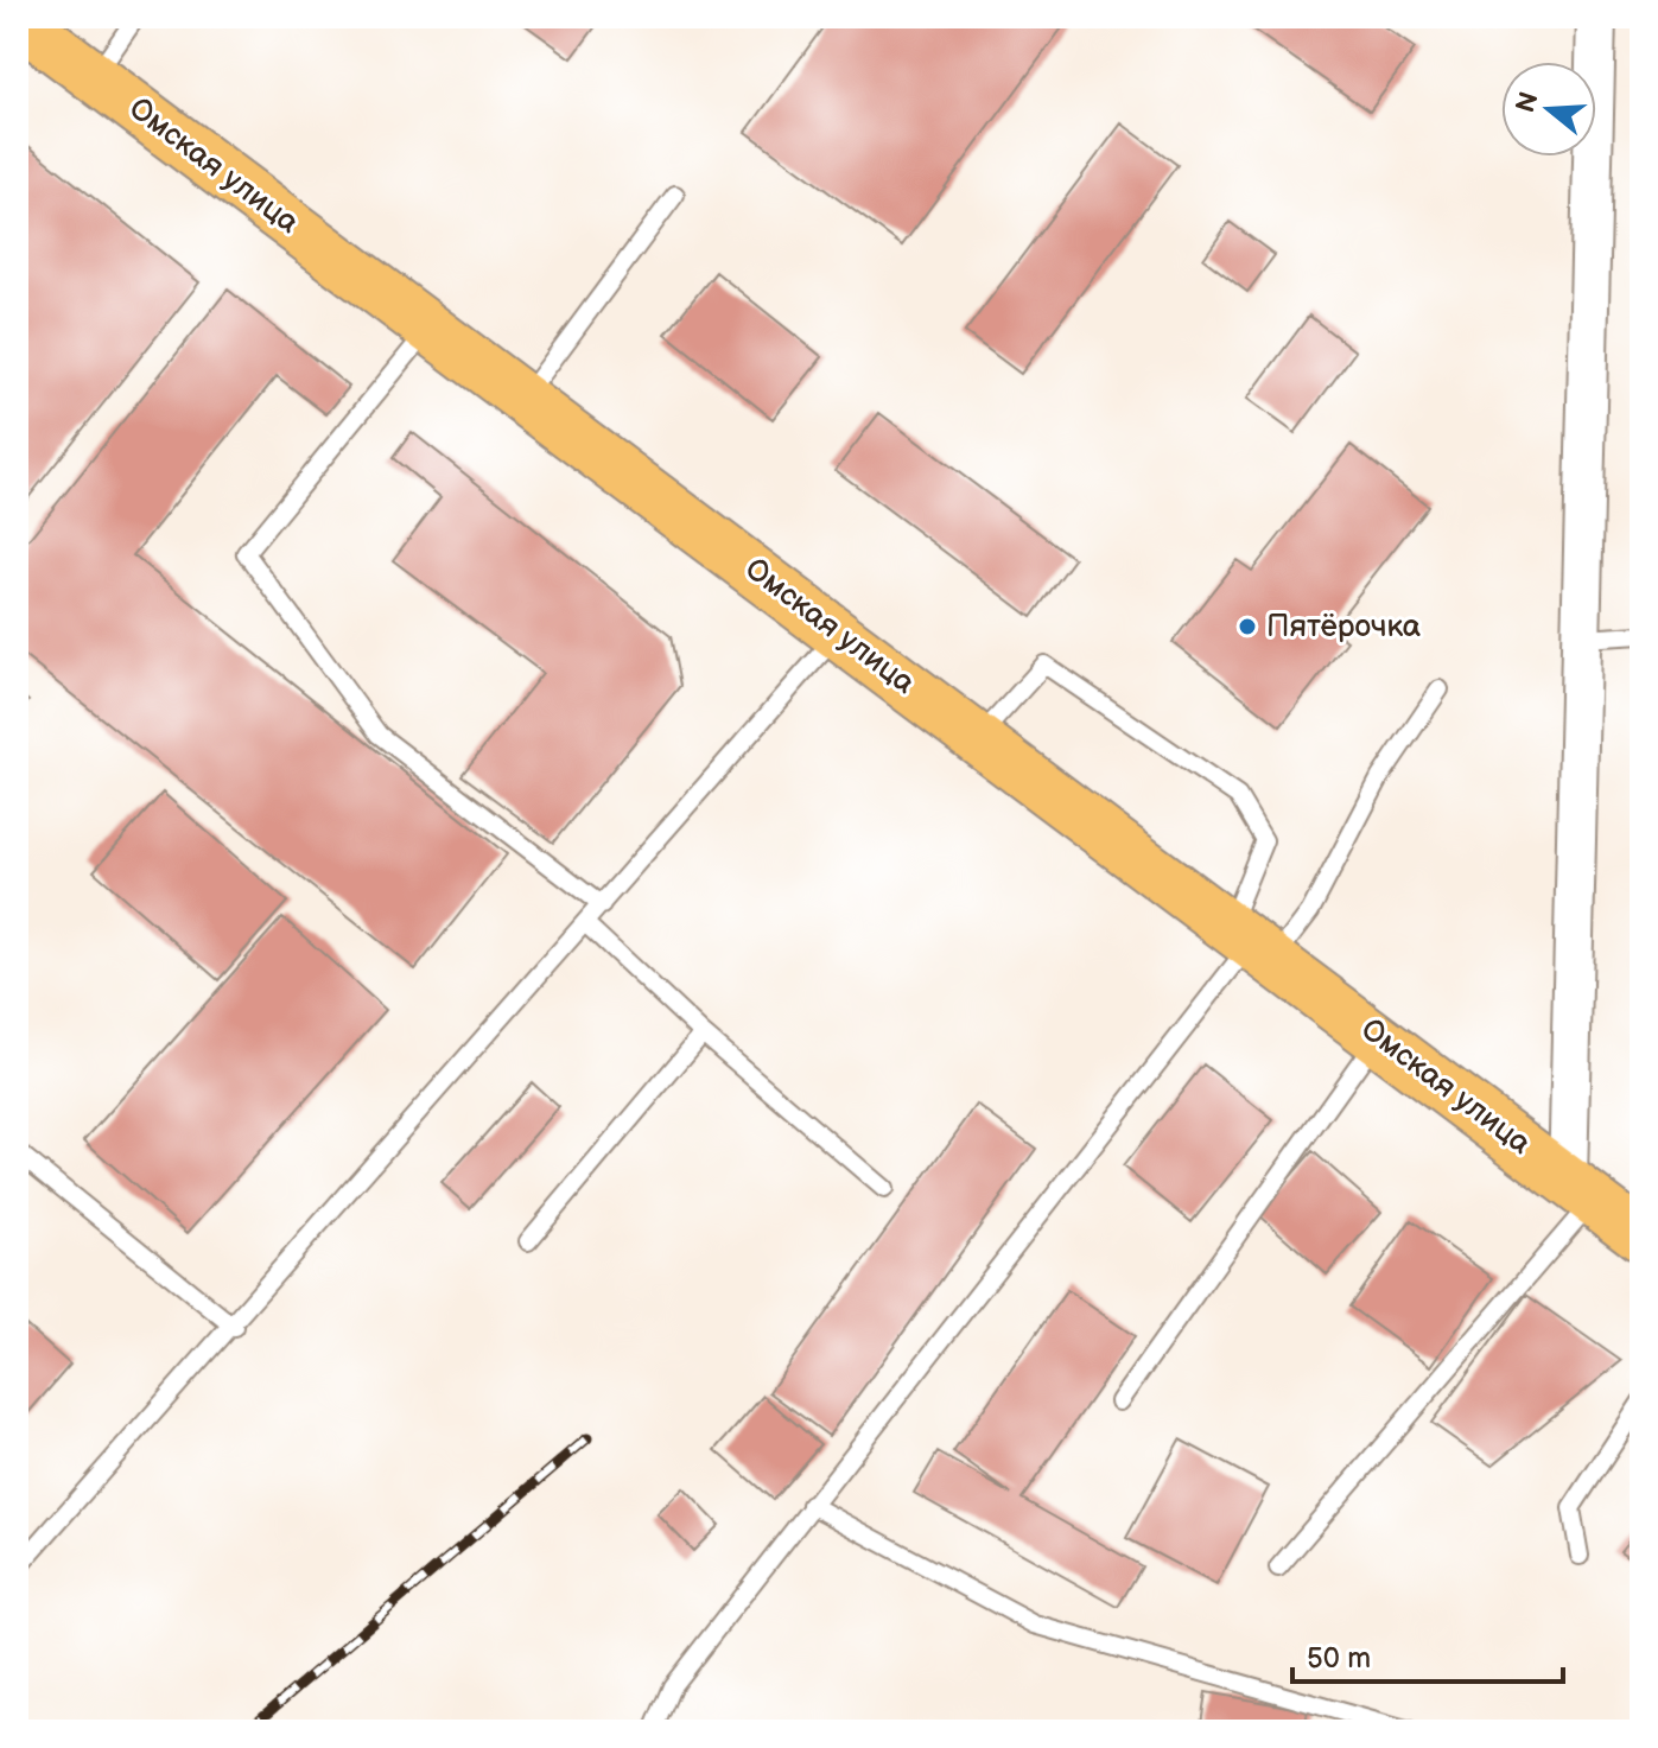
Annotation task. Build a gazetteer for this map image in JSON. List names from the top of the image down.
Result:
{
  "streets": {
    "main road": ["Омская улица"]
  },
  "places": ["Пятёрочка"],
  "scale_bar": "50 m",
  "north": "left"
}
